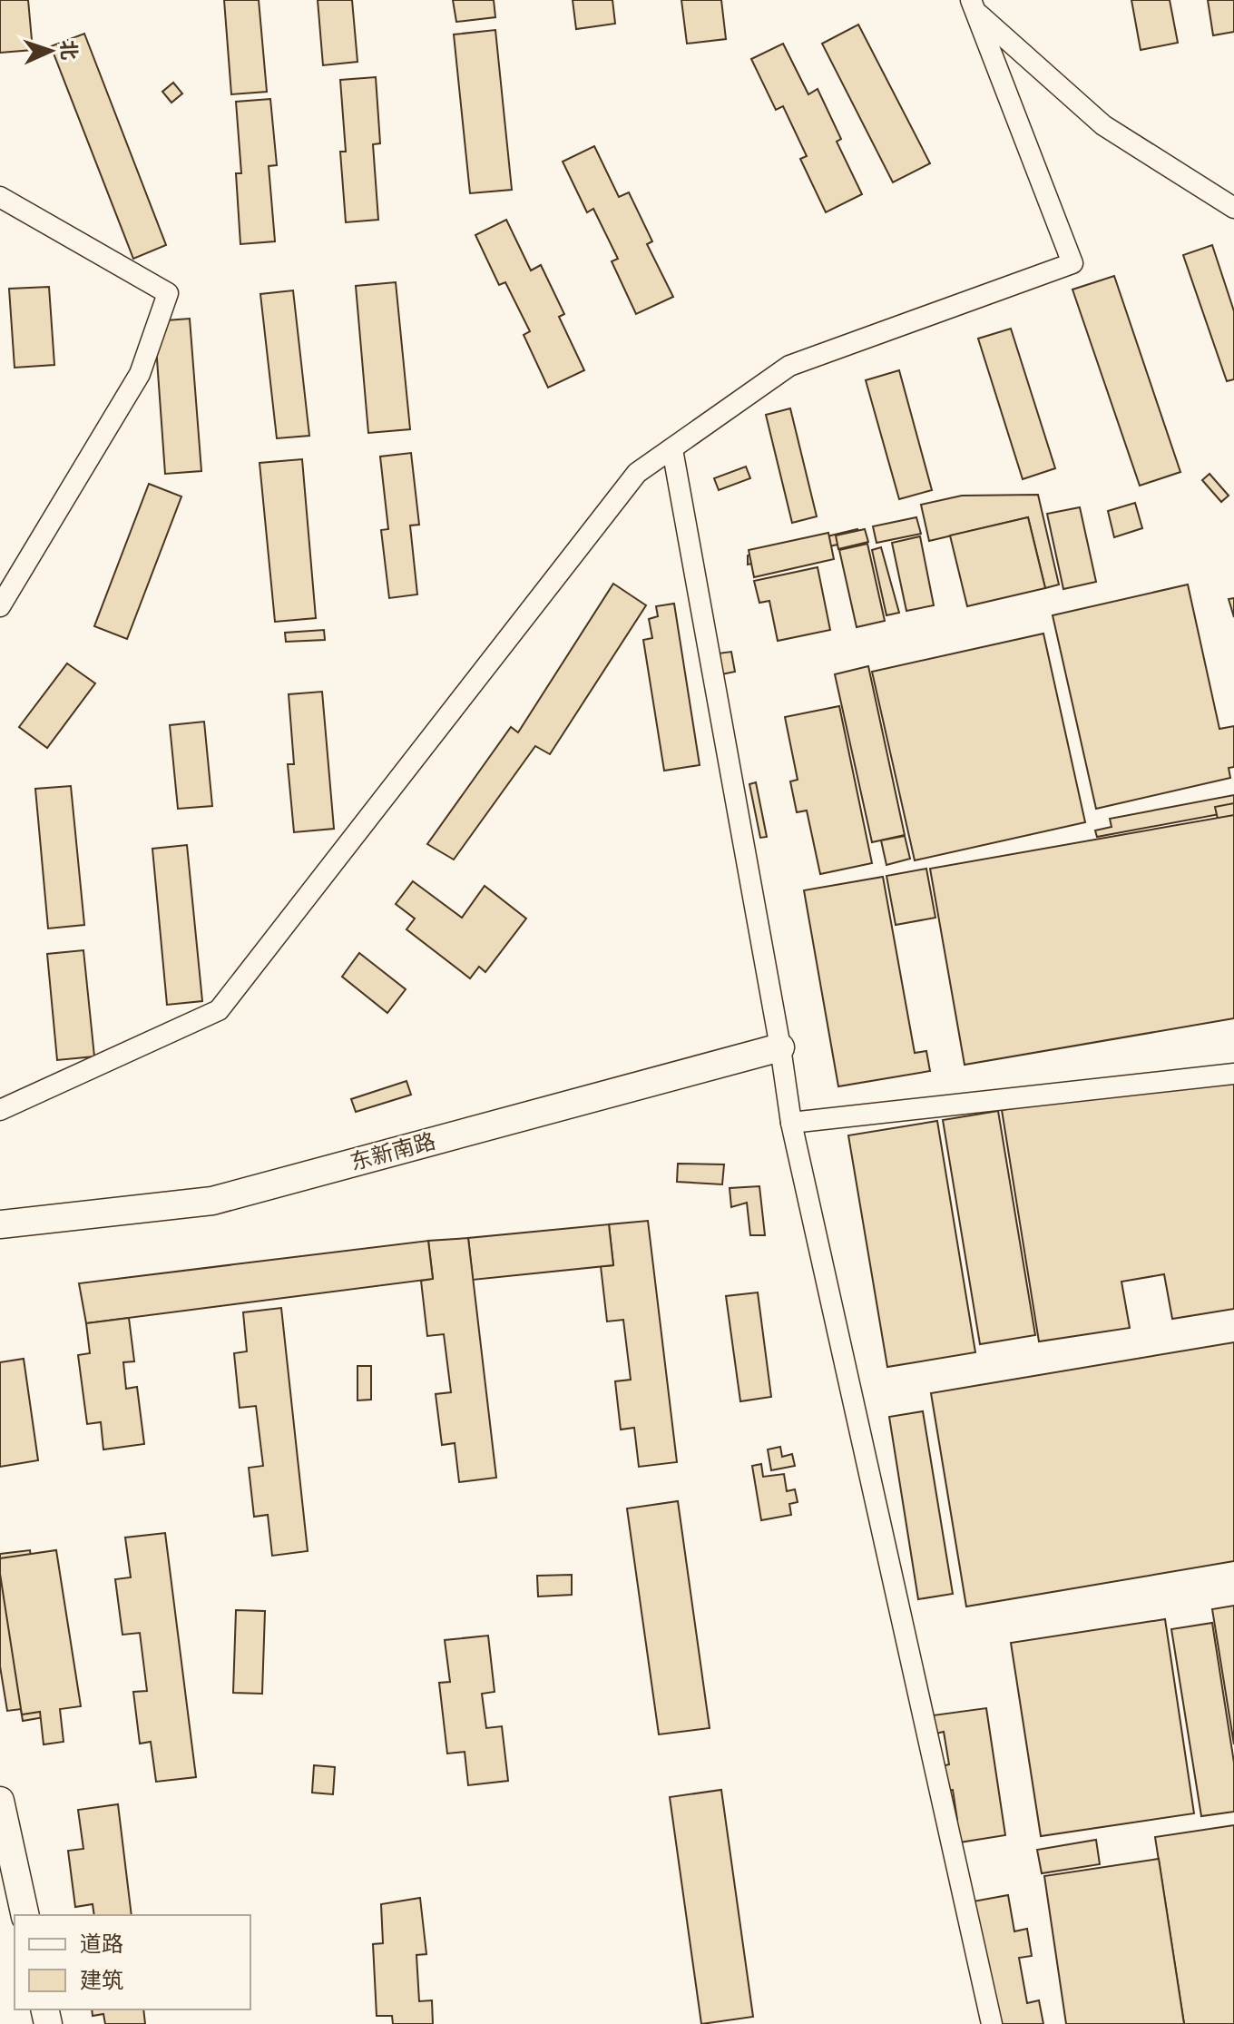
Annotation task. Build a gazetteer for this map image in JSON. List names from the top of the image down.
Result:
{
  "streets": {
    "main road": ["东新南路"]
  },
  "legend": ["道路", "建筑"],
  "north": "right"
}
